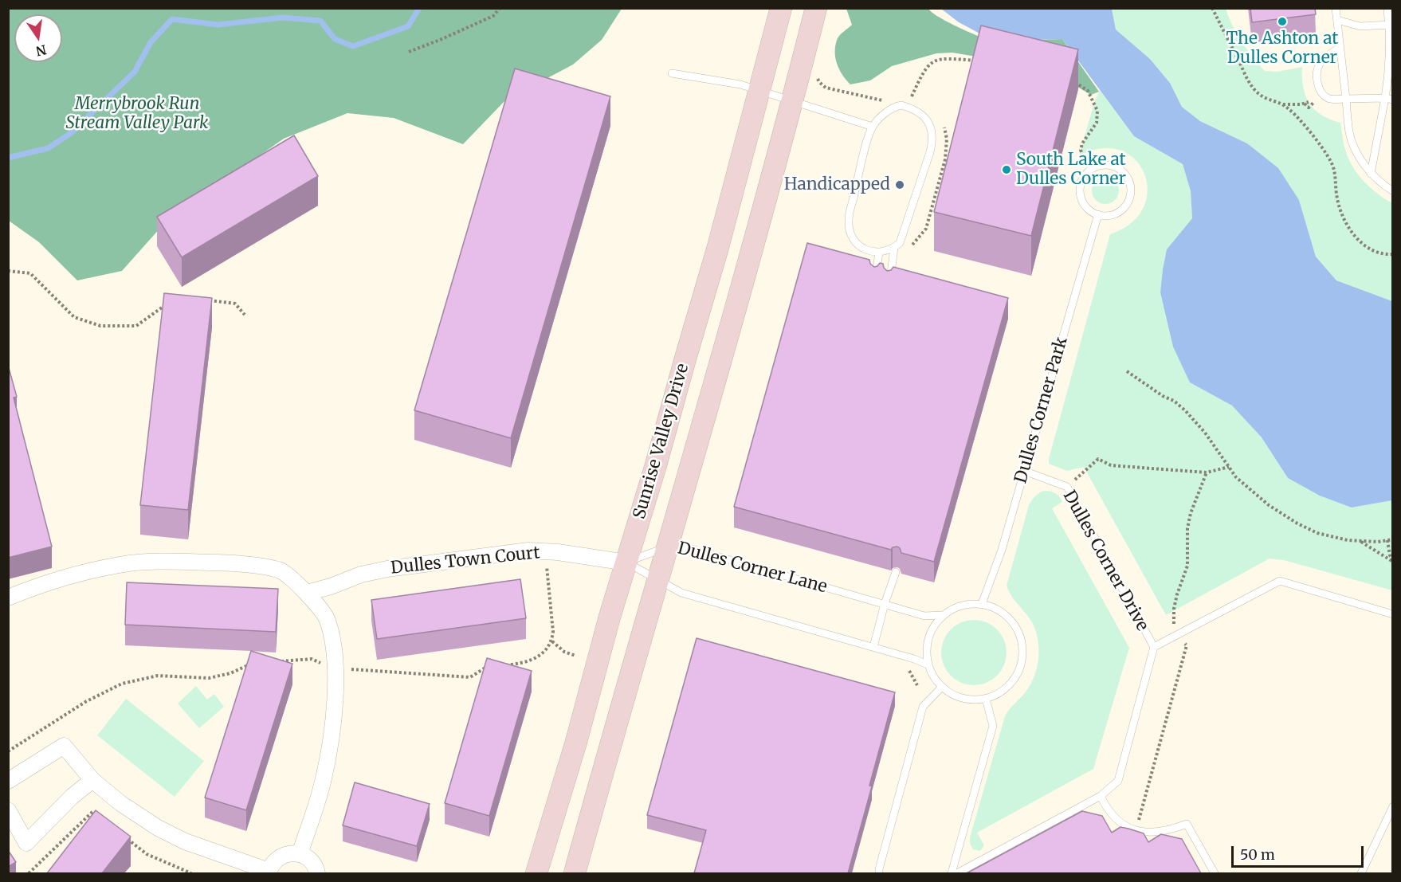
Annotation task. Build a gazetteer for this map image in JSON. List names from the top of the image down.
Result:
{
  "streets": {
    "main road": ["Sunrise Valley Drive"],
    "street": ["Dulles Town Court"],
    "lane": ["Dulles Corner Park", "Dulles Corner Drive", "Dulles Corner Lane"]
  },
  "crossings": [
    ["Dulles Corner Park", "Dulles Corner Drive"],
    ["Dulles Corner Park", "Dulles Corner Lane"],
    ["Sunrise Valley Drive", "Dulles Town Court"],
    ["Sunrise Valley Drive", "Dulles Corner Lane"],
    ["Dulles Town Court", "Dulles Corner Lane"]
  ],
  "parks": ["Merrybrook Run Stream Valley Park"],
  "places": ["The Ashton at Dulles Corner", "South Lake at Dulles Corner", "Handicapped"],
  "scale_bar": "50 m",
  "north": "bottom"
}
